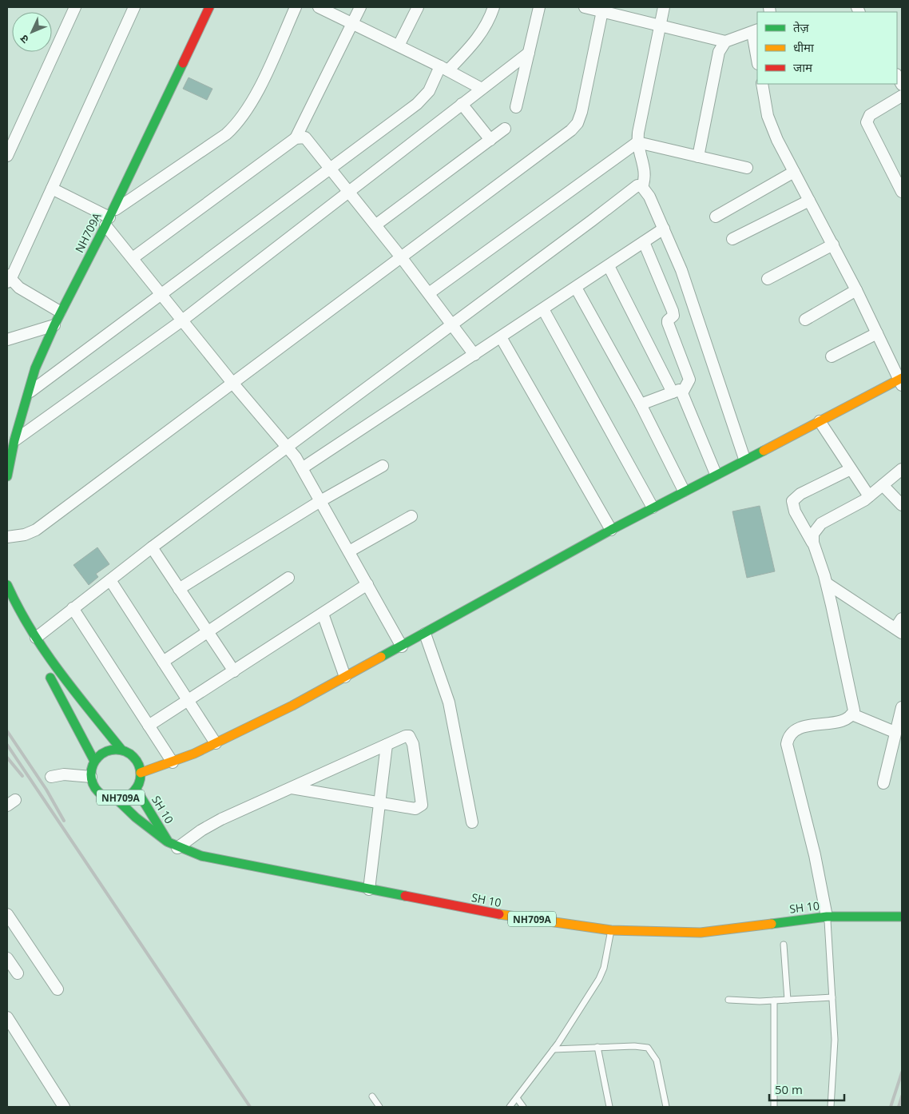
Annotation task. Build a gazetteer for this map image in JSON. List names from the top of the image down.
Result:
{
  "streets": {
    "main road": ["NH709A", "SH 10"]
  },
  "crossings": [
    ["NH709A", "SH 10"]
  ],
  "legend": ["तेज़", "धीमा", "जाम"],
  "scale_bar": "50 m",
  "north": "bottom left"
}
